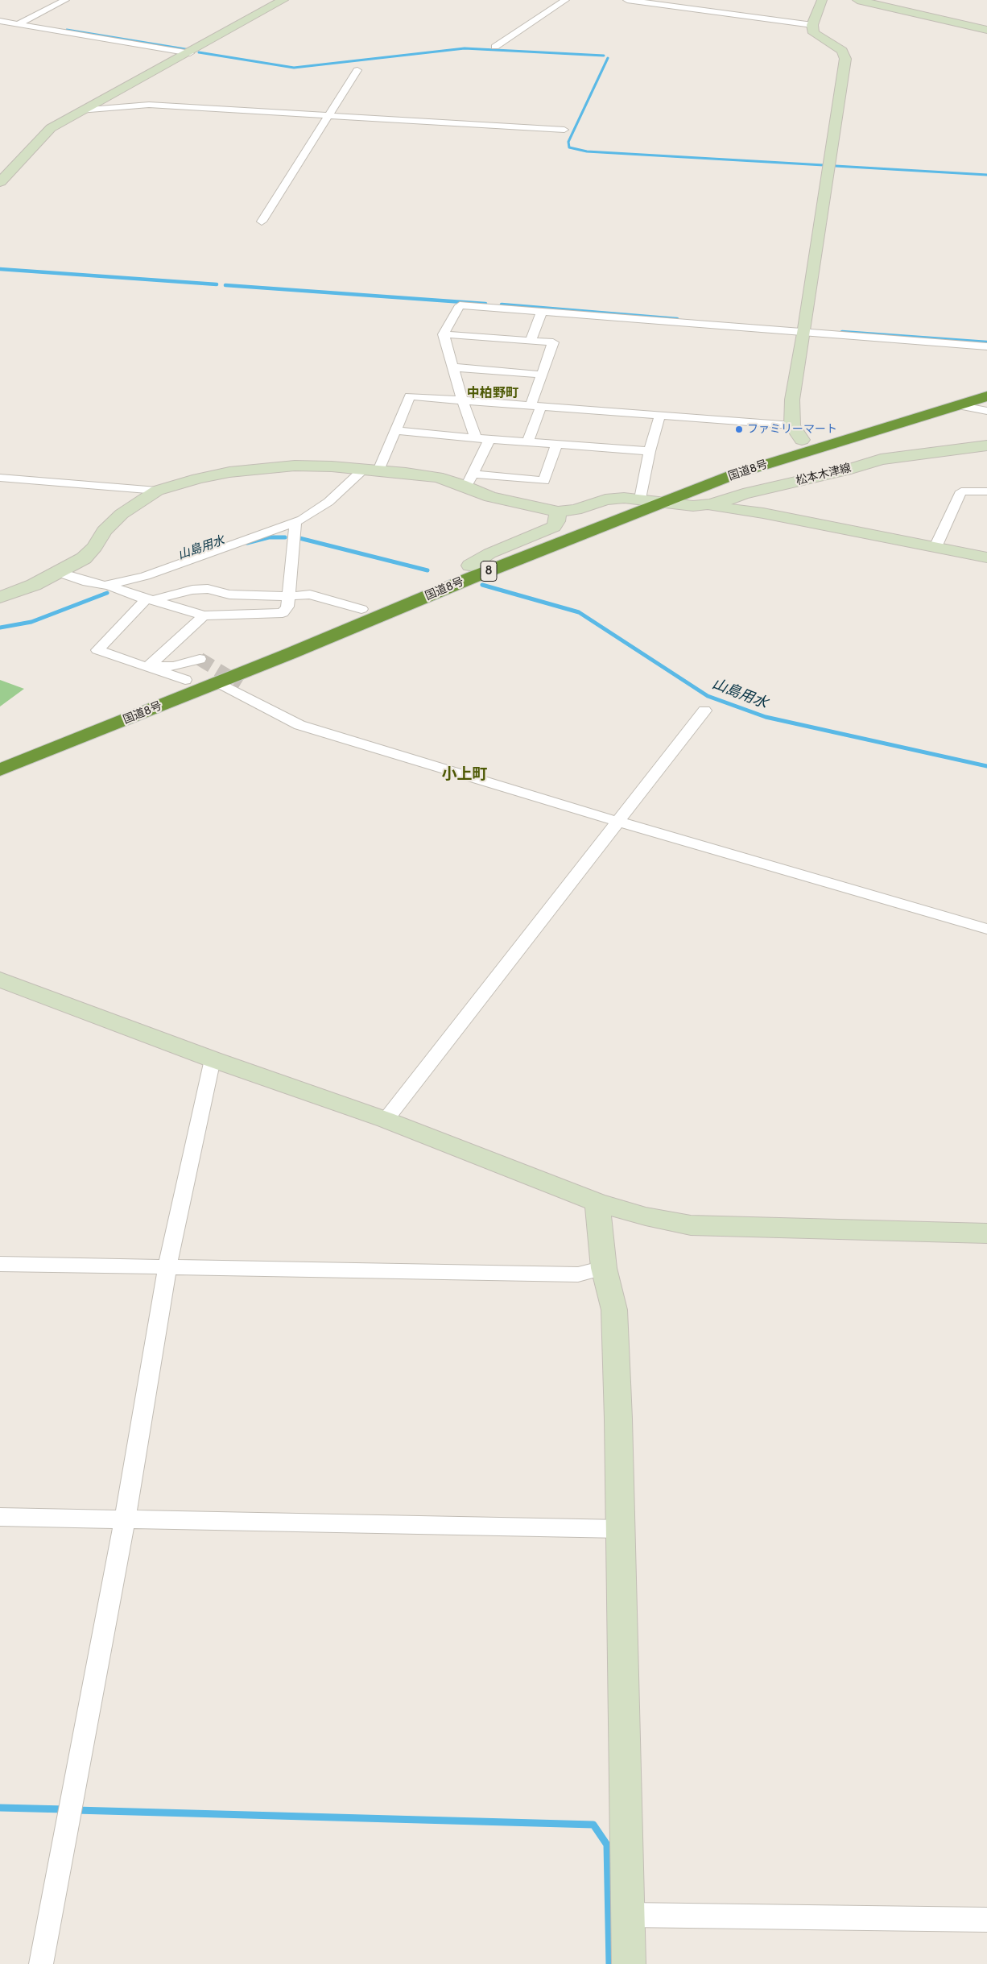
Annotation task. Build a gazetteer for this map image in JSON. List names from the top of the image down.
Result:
{
  "streets": {
    "highway": ["国道8号", "8"],
    "street": ["松本木津線"]
  },
  "crossings": [
    ["国道8号", "松本木津線"]
  ],
  "districts": ["中柏野町", "小上町"],
  "water": ["山島用水"],
  "places": ["ファミリーマート"]
}
